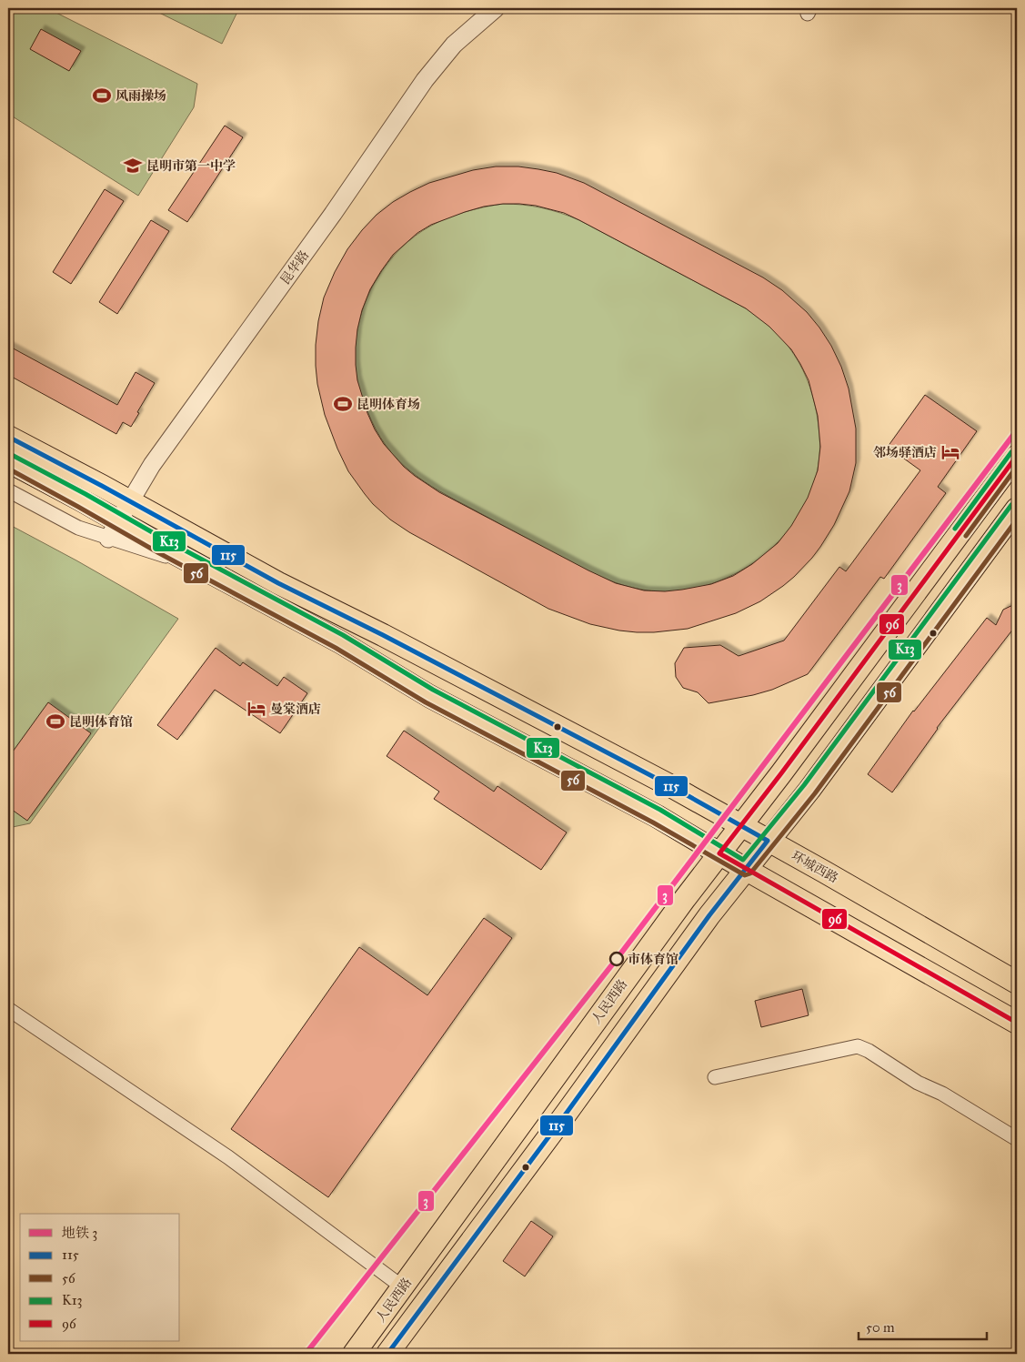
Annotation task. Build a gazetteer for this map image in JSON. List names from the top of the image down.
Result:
{
  "streets": {
    "main road": ["环城西路", "人民西路"],
    "street": ["昆华路"]
  },
  "crossings": [
    ["昆华路", "环城西路"],
    ["环城西路", "人民西路"]
  ],
  "places": {
    "sports": ["风雨操场", "昆明体育场", "昆明体育馆"],
    "school or university": ["昆明市第一中学"],
    "hotel": ["邻场驿酒店", "曼棠酒店"],
    "other": ["市体育馆"]
  },
  "lines": [
    "metro line 3",
    "transit line 115",
    "transit line K13",
    "transit line 96",
    "transit line 56"
  ],
  "legend": [
    "地铁 3",
    "115",
    "56",
    "K13",
    "96"
  ],
  "scale_bar": "50 m"
}
